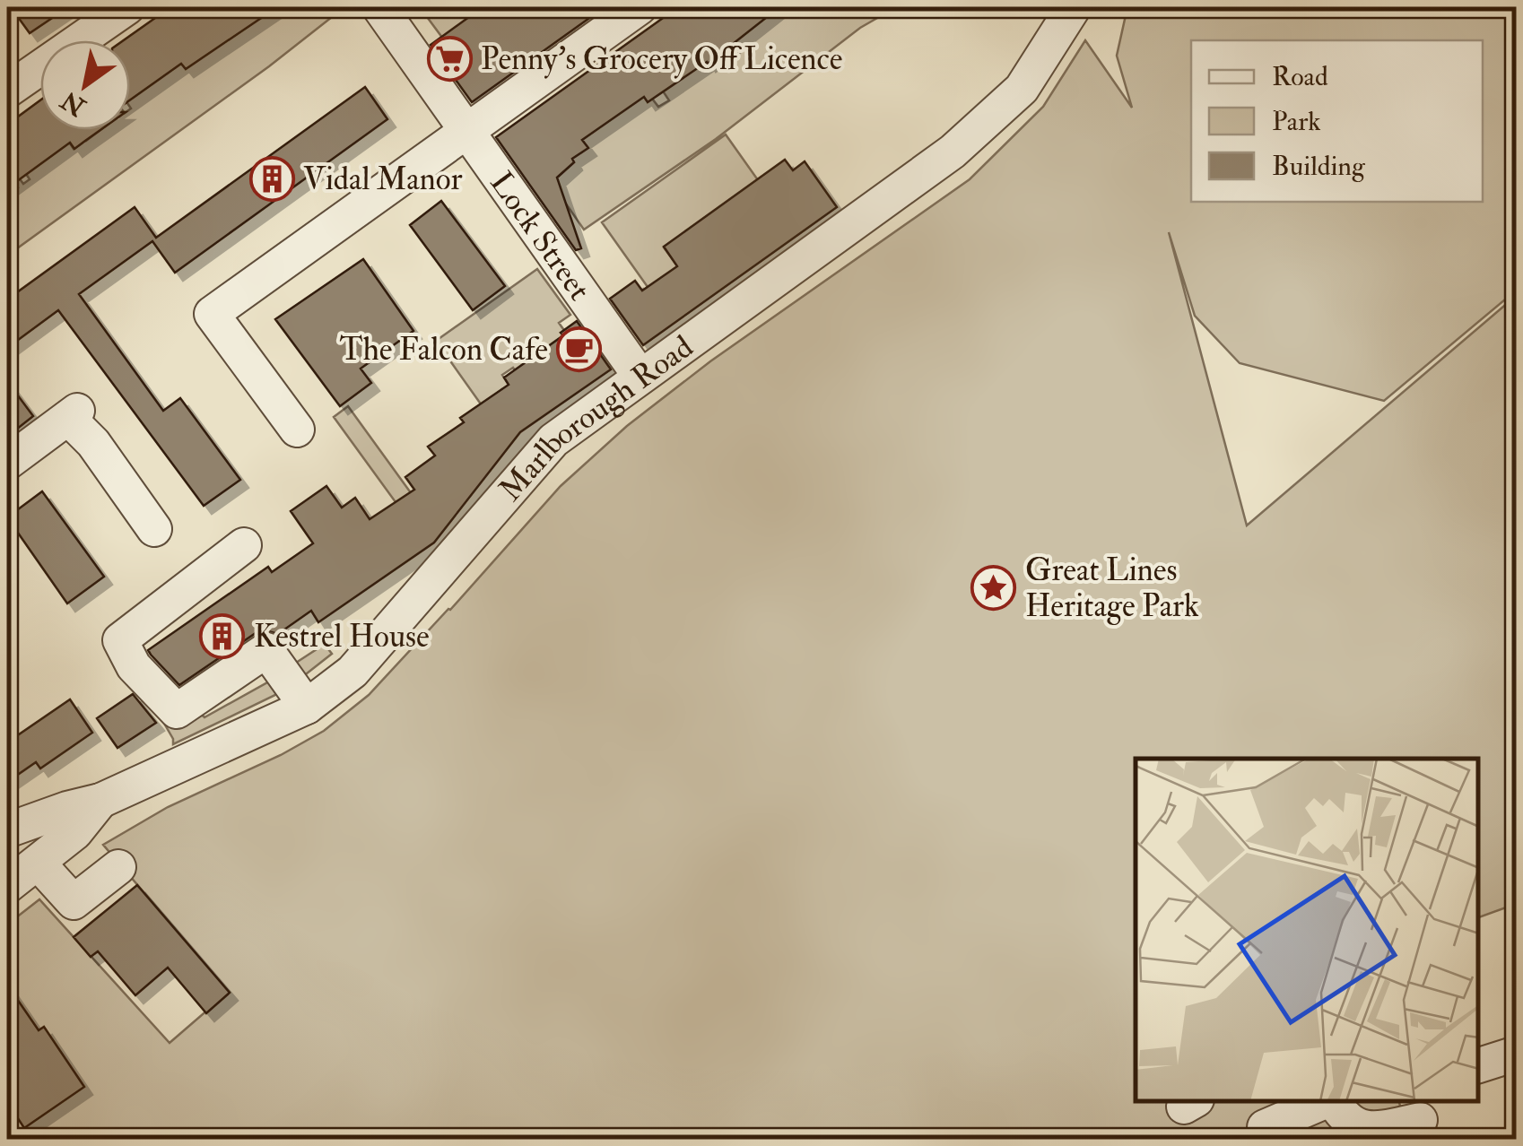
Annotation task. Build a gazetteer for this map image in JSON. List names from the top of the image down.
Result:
{
  "streets": {
    "street": ["Lock Street", "Marlborough Road"]
  },
  "crossings": [
    ["Lock Street", "Marlborough Road"]
  ],
  "places": {
    "supermarket": ["Penny's Grocery Off Licence"],
    "building": ["Vidal Manor", "Kestrel House"],
    "cafe": ["The Falcon Cafe"],
    "place": ["Great Lines Heritage Park"]
  },
  "legend": ["Road", "Park", "Building"],
  "north": "bottom left"
}
